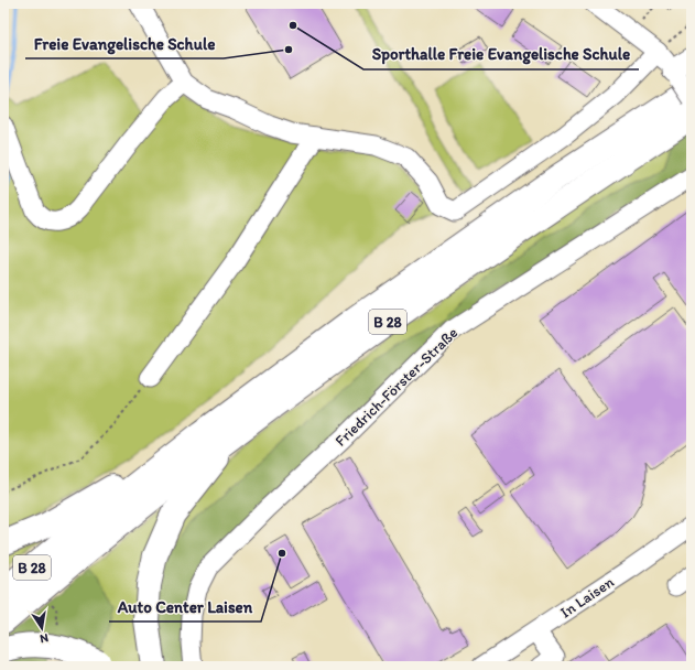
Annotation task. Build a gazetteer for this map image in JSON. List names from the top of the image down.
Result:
{
  "streets": {
    "highway": ["B 28"],
    "street": ["Friedrich-Förster-Straße", "In Laisen"]
  },
  "places": ["Sporthalle Freie Evangelische Schule", "Freie Evangelische Schule", "Auto Center Laisen"],
  "north": "bottom"
}
